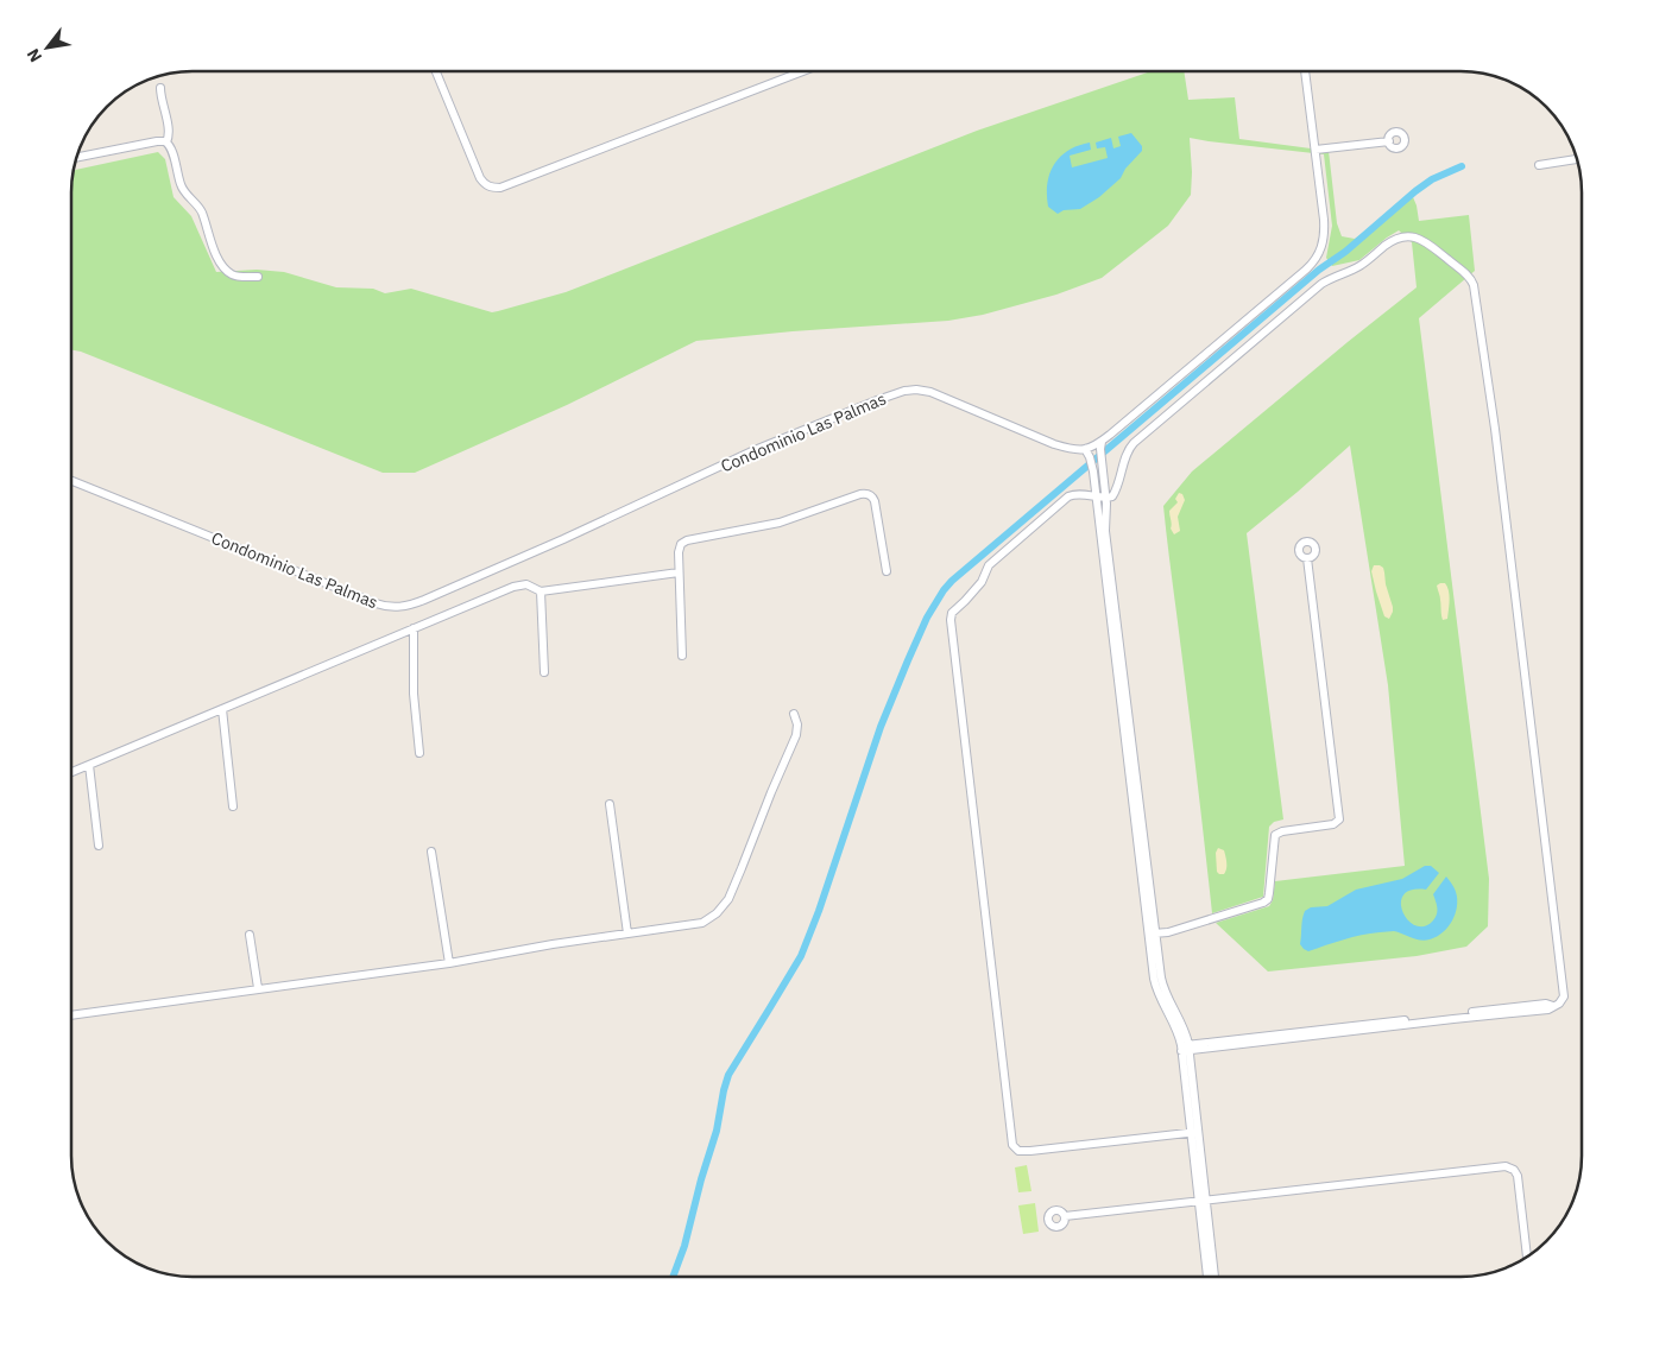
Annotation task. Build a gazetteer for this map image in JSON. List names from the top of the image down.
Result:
{
  "streets": {
    "street": ["Condominio Las Palmas"]
  },
  "north": "bottom left"
}
